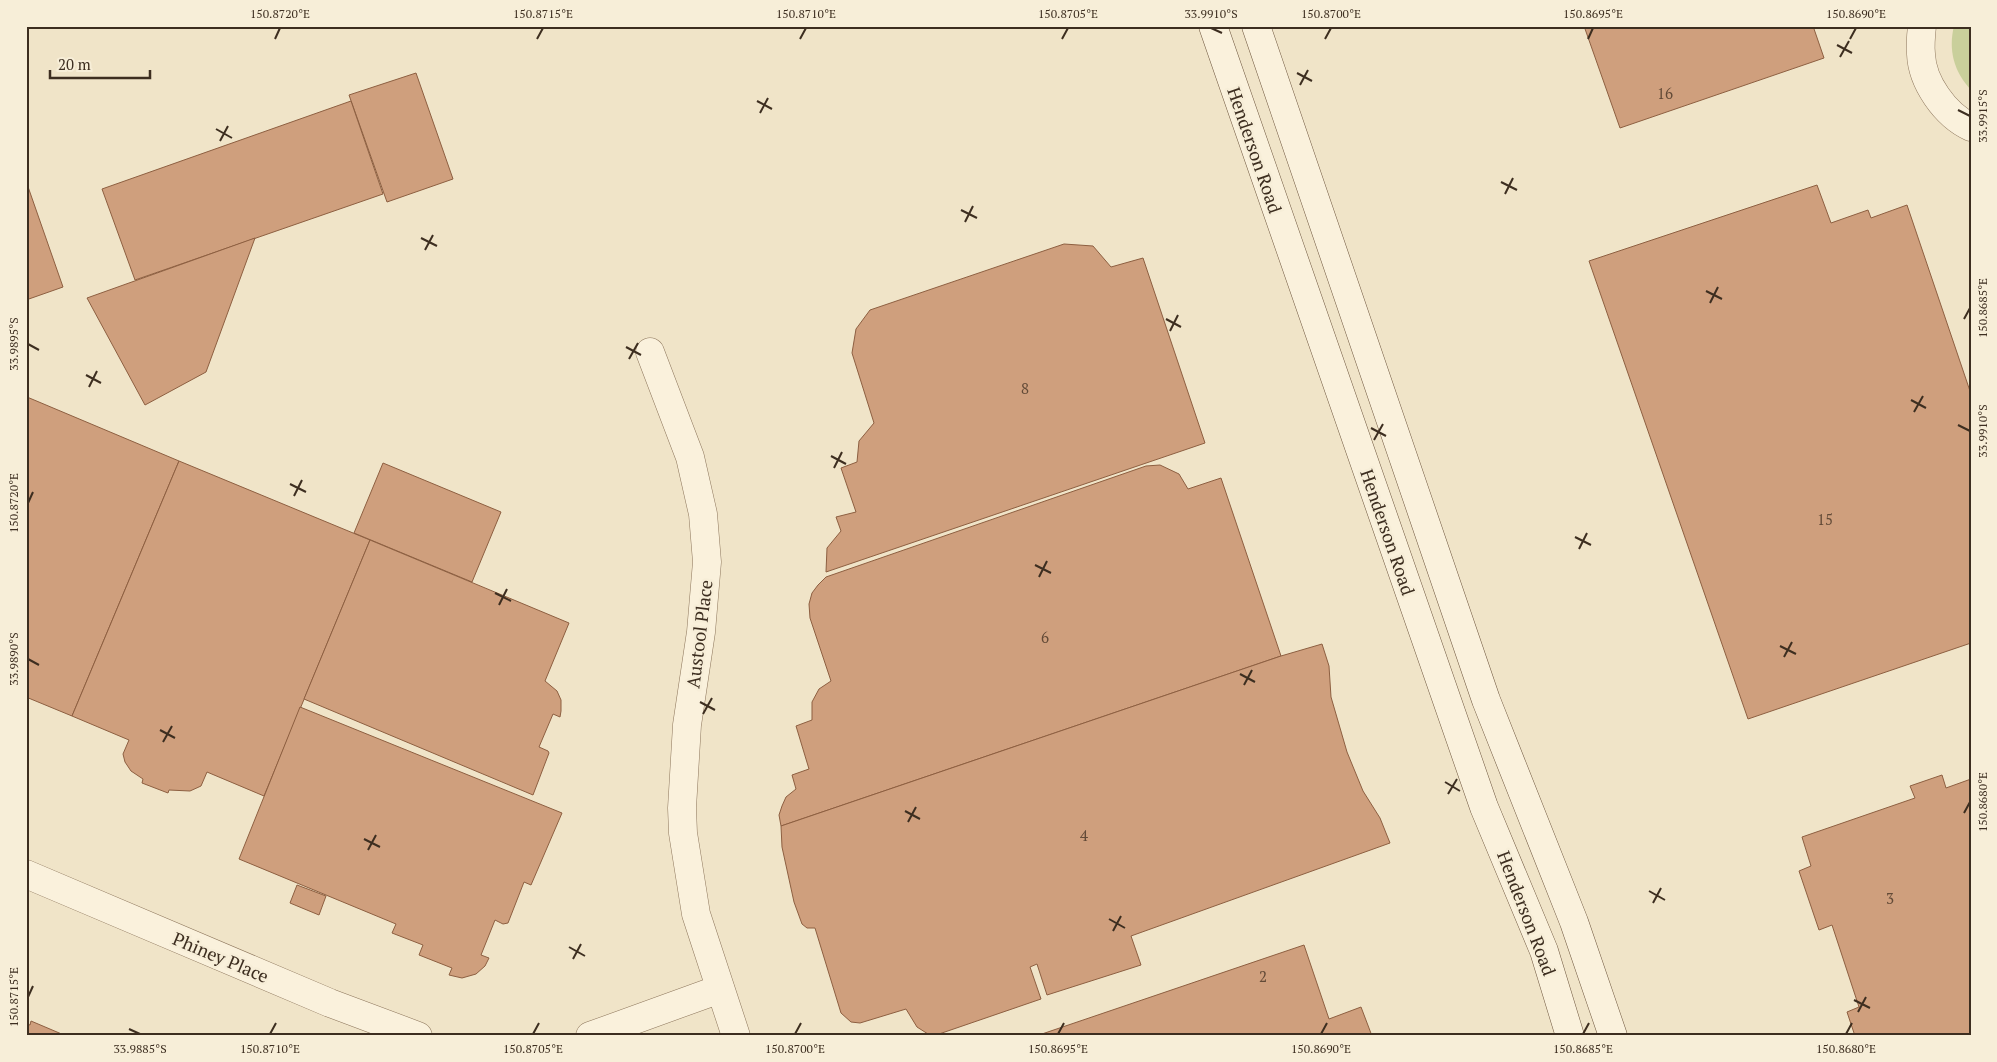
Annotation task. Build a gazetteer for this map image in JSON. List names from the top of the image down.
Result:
{
  "streets": {
    "main road": ["Henderson Road", "Austool Place", "Phiney Place"]
  },
  "house_numbers": [
    "16",
    "8",
    "15",
    "6",
    "4",
    "3",
    "2"
  ],
  "scale_bar": "20 m",
  "coordinates": [
    "150.8720°E",
    "150.8715°E",
    "150.8710°E",
    "150.8705°E",
    "33.9910°S",
    "150.8700°E",
    "150.8695°E",
    "150.8690°E",
    "33.9915°S",
    "150.8685°E",
    "33.9895°S",
    "33.9890°S",
    "150.8680°E",
    "33.9885°S"
  ]
}
